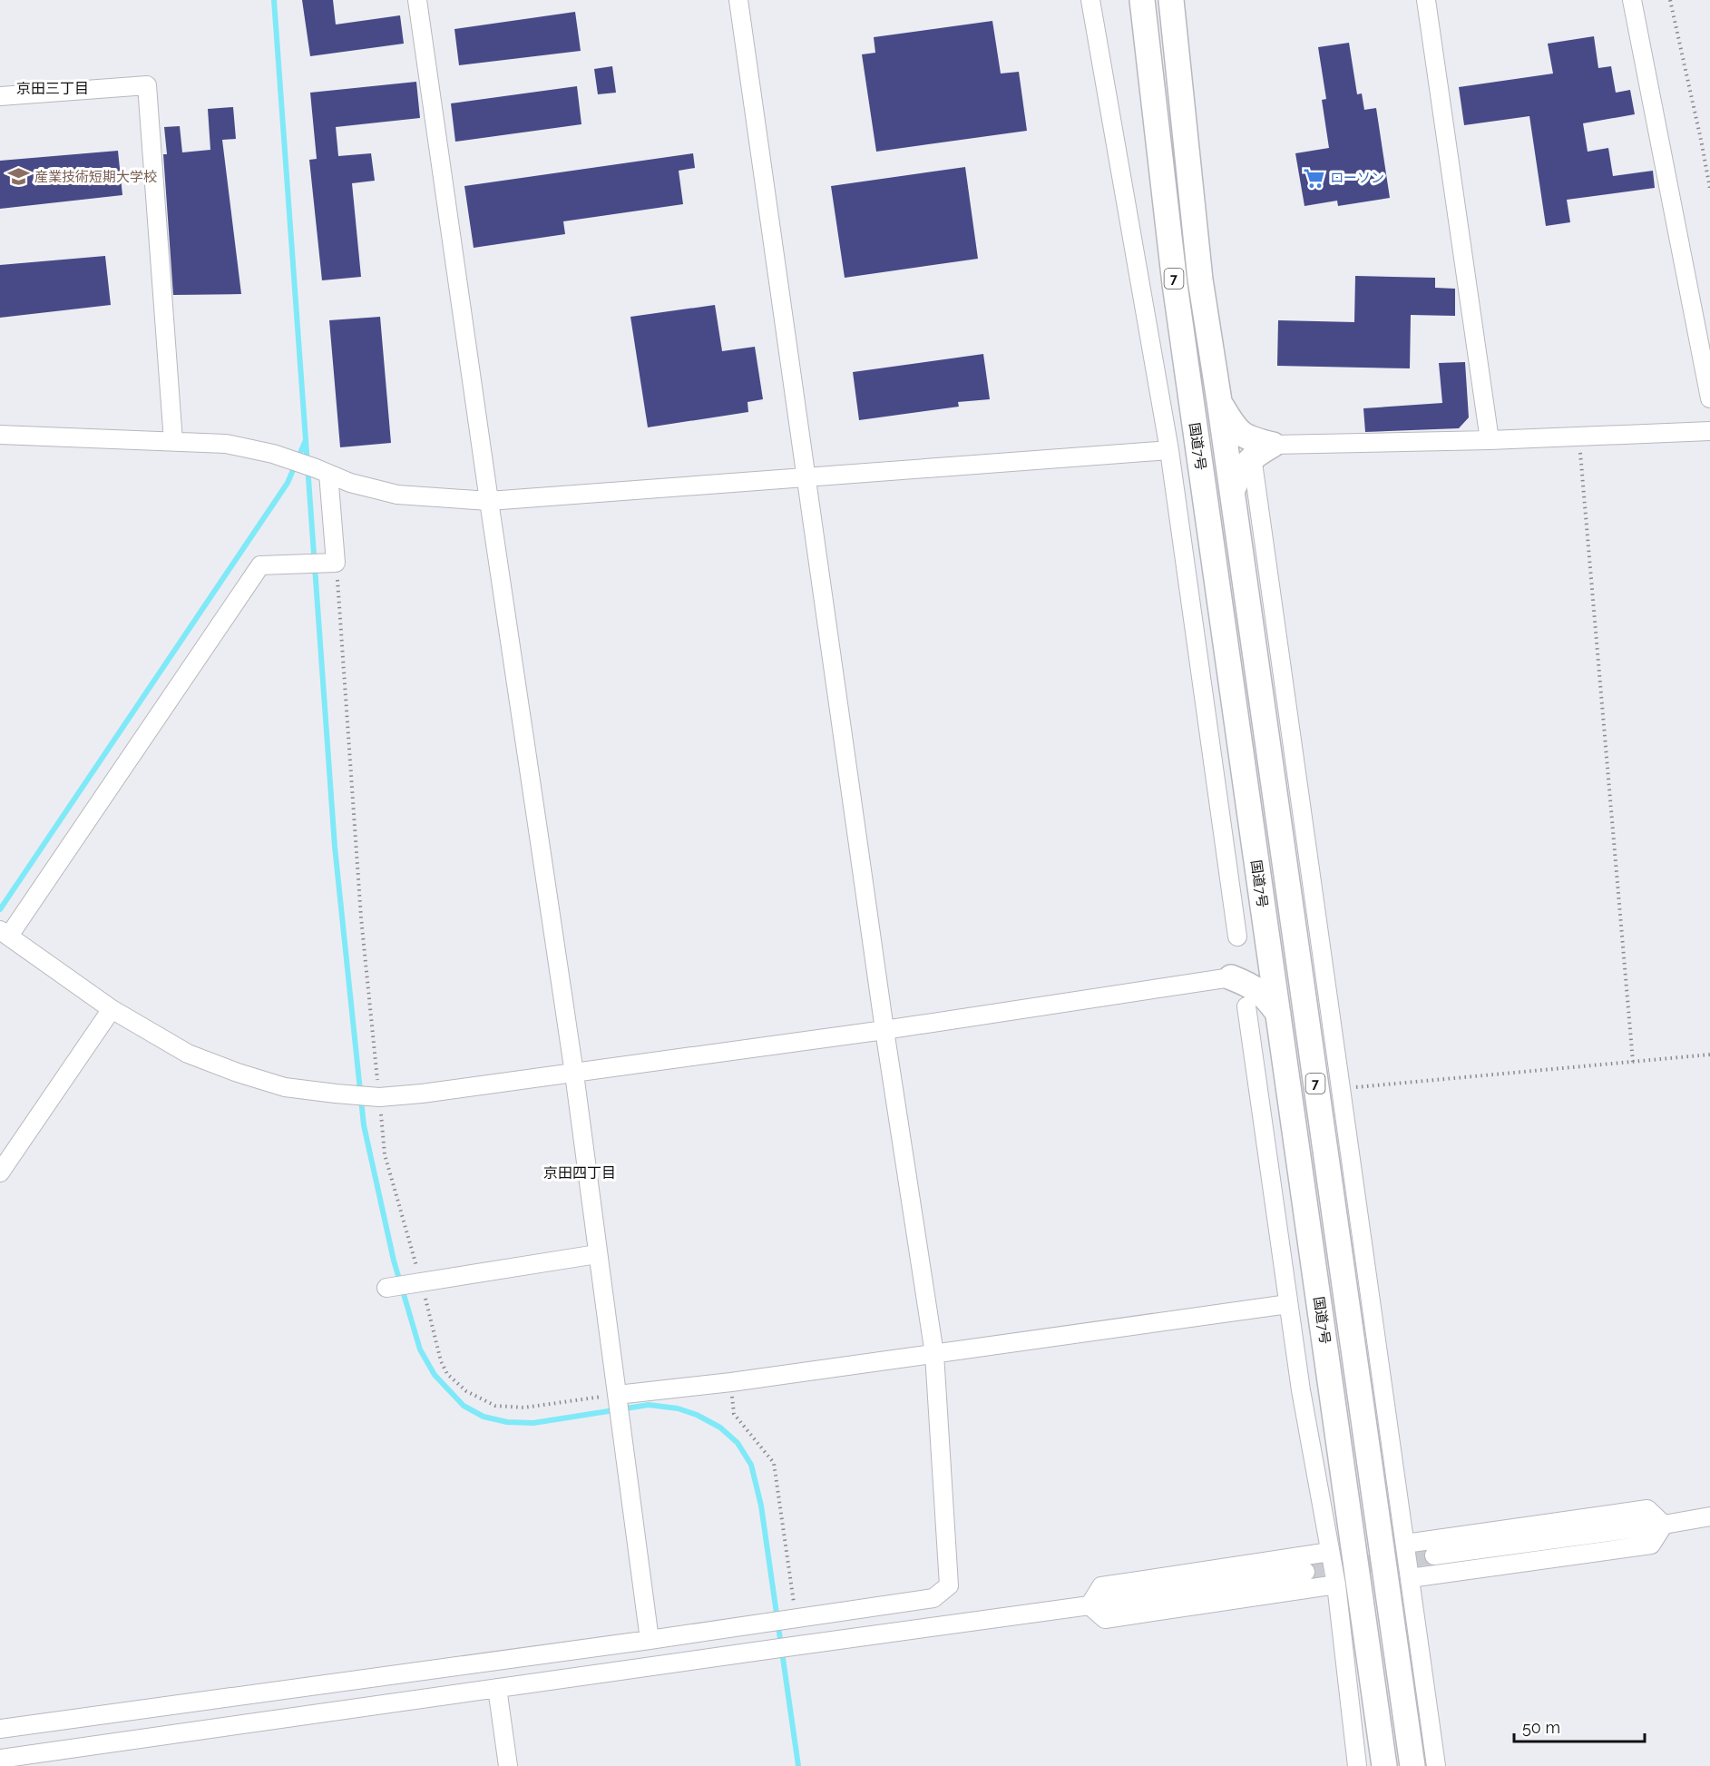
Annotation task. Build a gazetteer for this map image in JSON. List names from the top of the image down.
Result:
{
  "streets": {
    "highway": ["7", "国道7号"]
  },
  "districts": ["京田三丁目", "京田四丁目"],
  "places": {
    "school or university": ["産業技術短期大学校"],
    "supermarket": ["ローソン"]
  },
  "scale_bar": "50 m"
}
